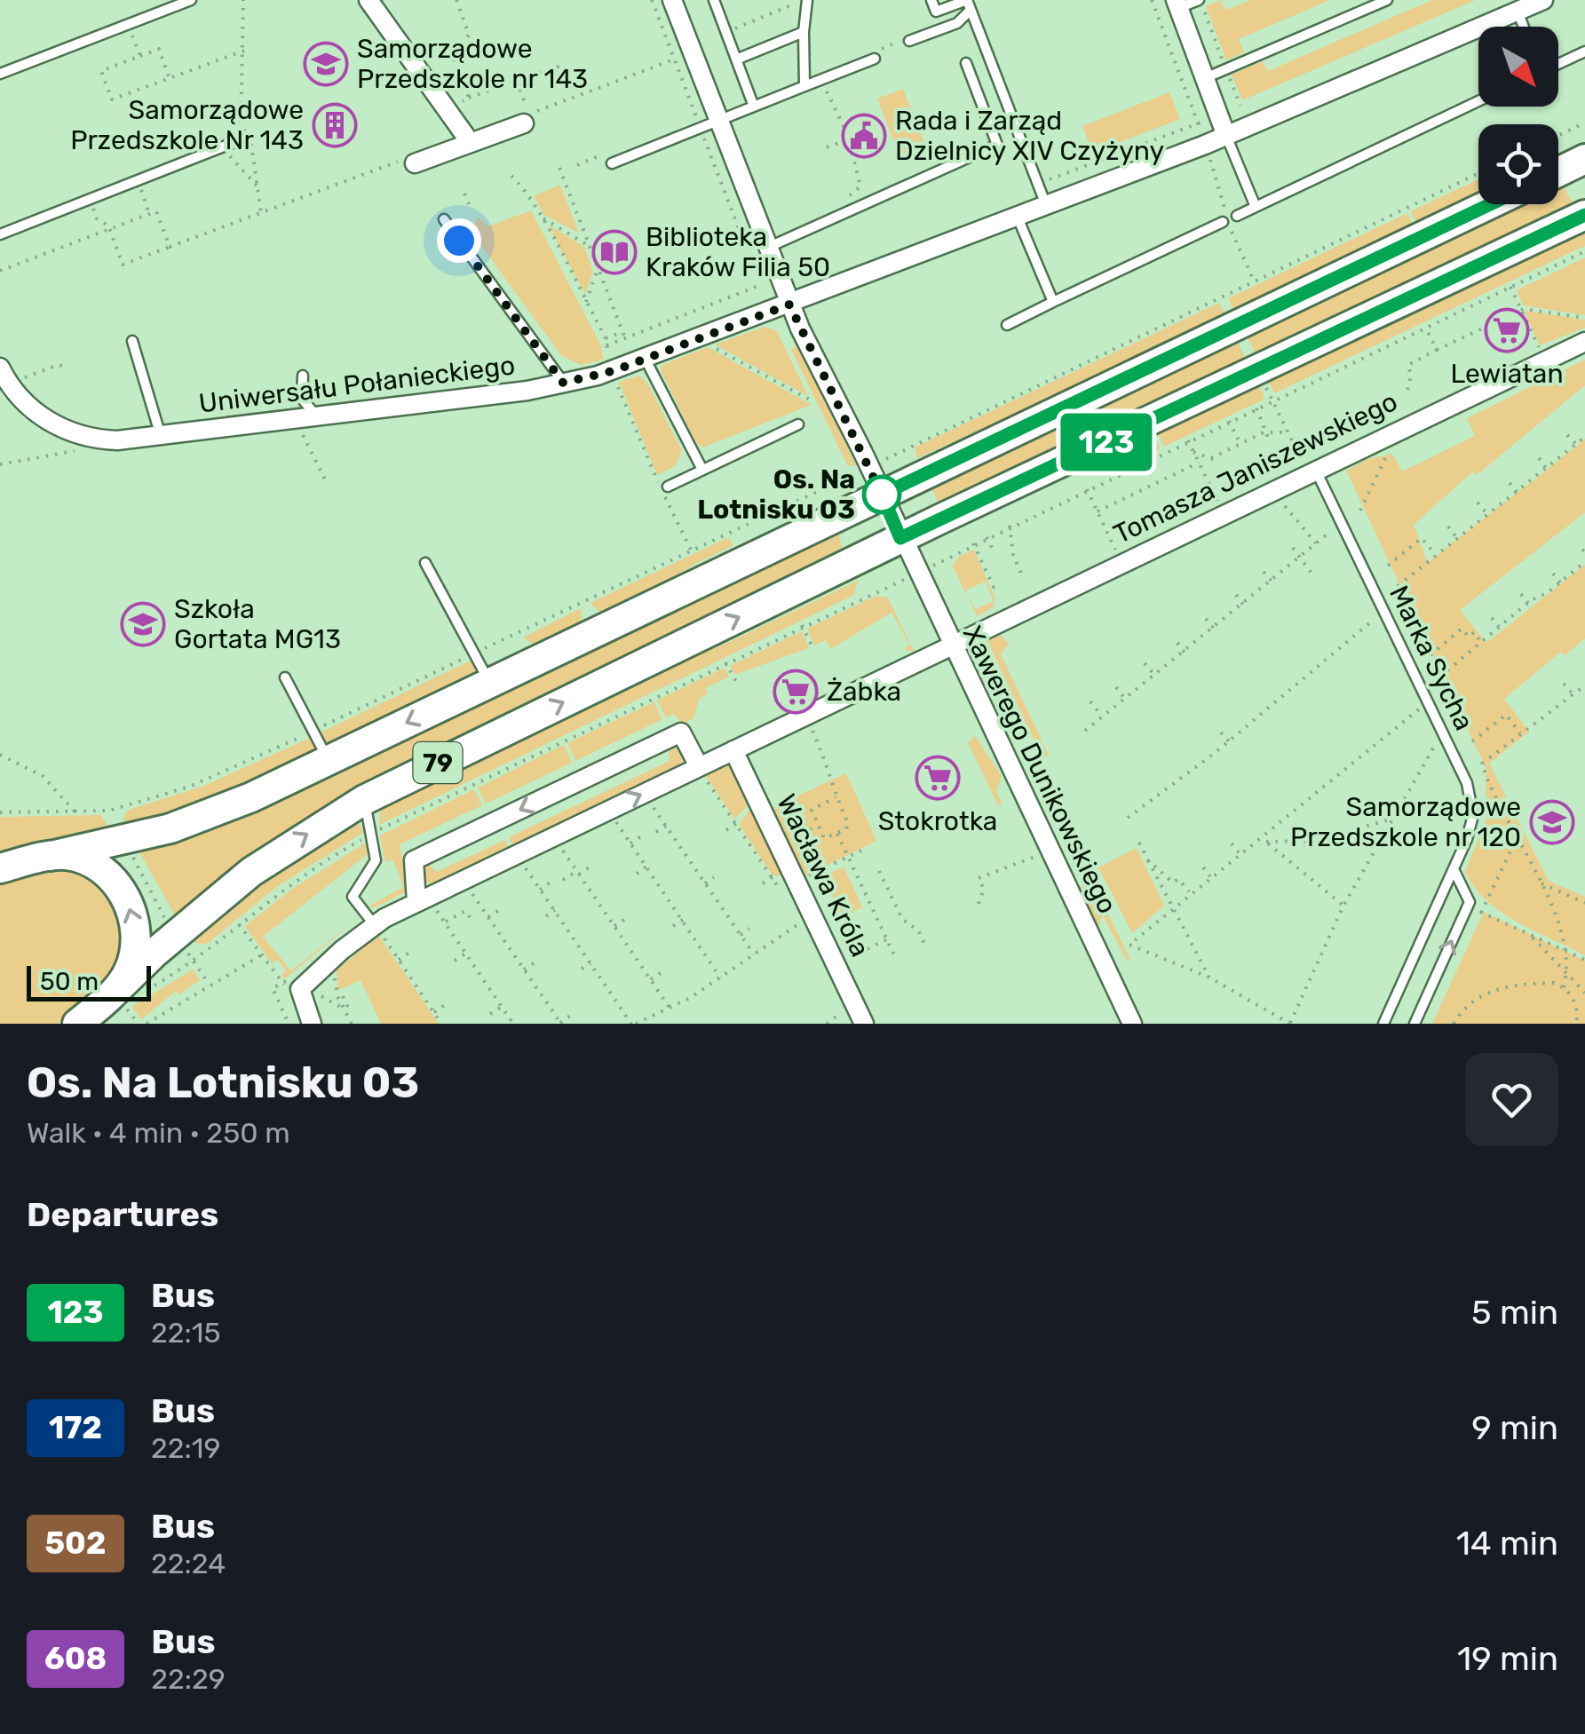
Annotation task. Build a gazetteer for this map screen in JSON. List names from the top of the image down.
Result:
{
  "streets": {
    "main road": ["79"],
    "street": [
      "Uniwersału Połanieckiego",
      "Tomasza Janiszewskiego",
      "Xawerego Dunikowskiego",
      "Wacława Króla"
    ],
    "lane": ["Marka Sycha"]
  },
  "crossings": [
    ["Uniwersału Połanieckiego", "Xawerego Dunikowskiego"],
    ["Tomasza Janiszewskiego", "Marka Sycha"],
    ["Tomasza Janiszewskiego", "Xawerego Dunikowskiego"],
    ["Tomasza Janiszewskiego", "Wacława Króla"],
    ["79", "Xawerego Dunikowskiego"]
  ],
  "places": {
    "school or university": ["Samorządowe Przedszkole nr 143", "Szkoła Gortata MG13", "Samorządowe Przedszkole nr 120"],
    "building": ["Samorządowe Przedszkole Nr 143"],
    "public building": ["Rada i Zarząd Dzielnicy XIV Czyżyny"],
    "library": ["Biblioteka Kraków Filia 50"],
    "supermarket": ["Lewiatan", "Żabka", "Stokrotka"],
    "other": ["Os. Na Lotnisku 03"]
  },
  "lines": ["bus line 123"],
  "scale_bar": "50 m",
  "north": "bottom right",
  "page": {
    "on_map": "123",
    "scale": "50 m",
    "heading": [
      ["Os. Na Lotnisku 03", "Walk · 4 min · 250 m"],
      "Departures"
    ],
    "list": [
      {
        "mark": "123",
        "name": "Bus",
        "note": "22:15",
        "value": "5 min"
      },
      {
        "mark": "172",
        "name": "Bus",
        "note": "22:19",
        "value": "9 min"
      },
      {
        "mark": "502",
        "name": "Bus",
        "note": "22:24",
        "value": "14 min"
      },
      {
        "mark": "608",
        "name": "Bus",
        "note": "22:29",
        "value": "19 min"
      }
    ]
  }
}
